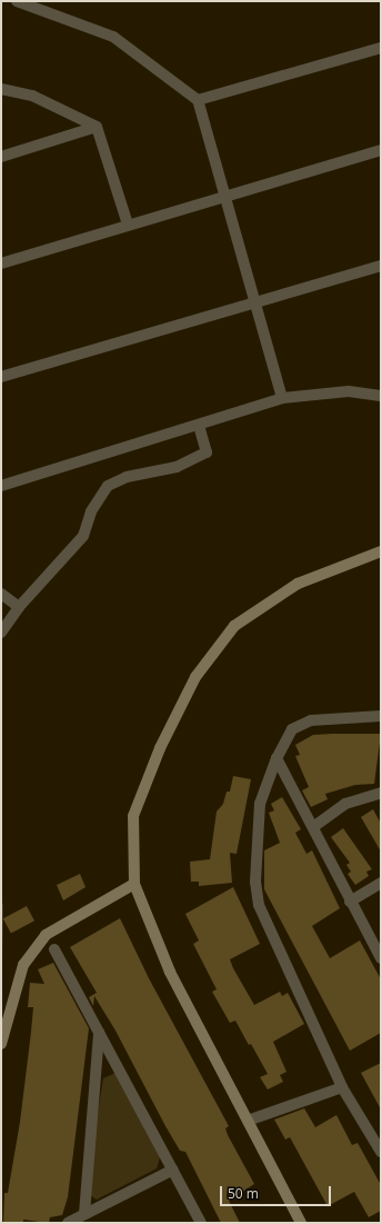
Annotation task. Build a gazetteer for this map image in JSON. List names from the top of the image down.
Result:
{
  "scale_bar": "50 m"
}
